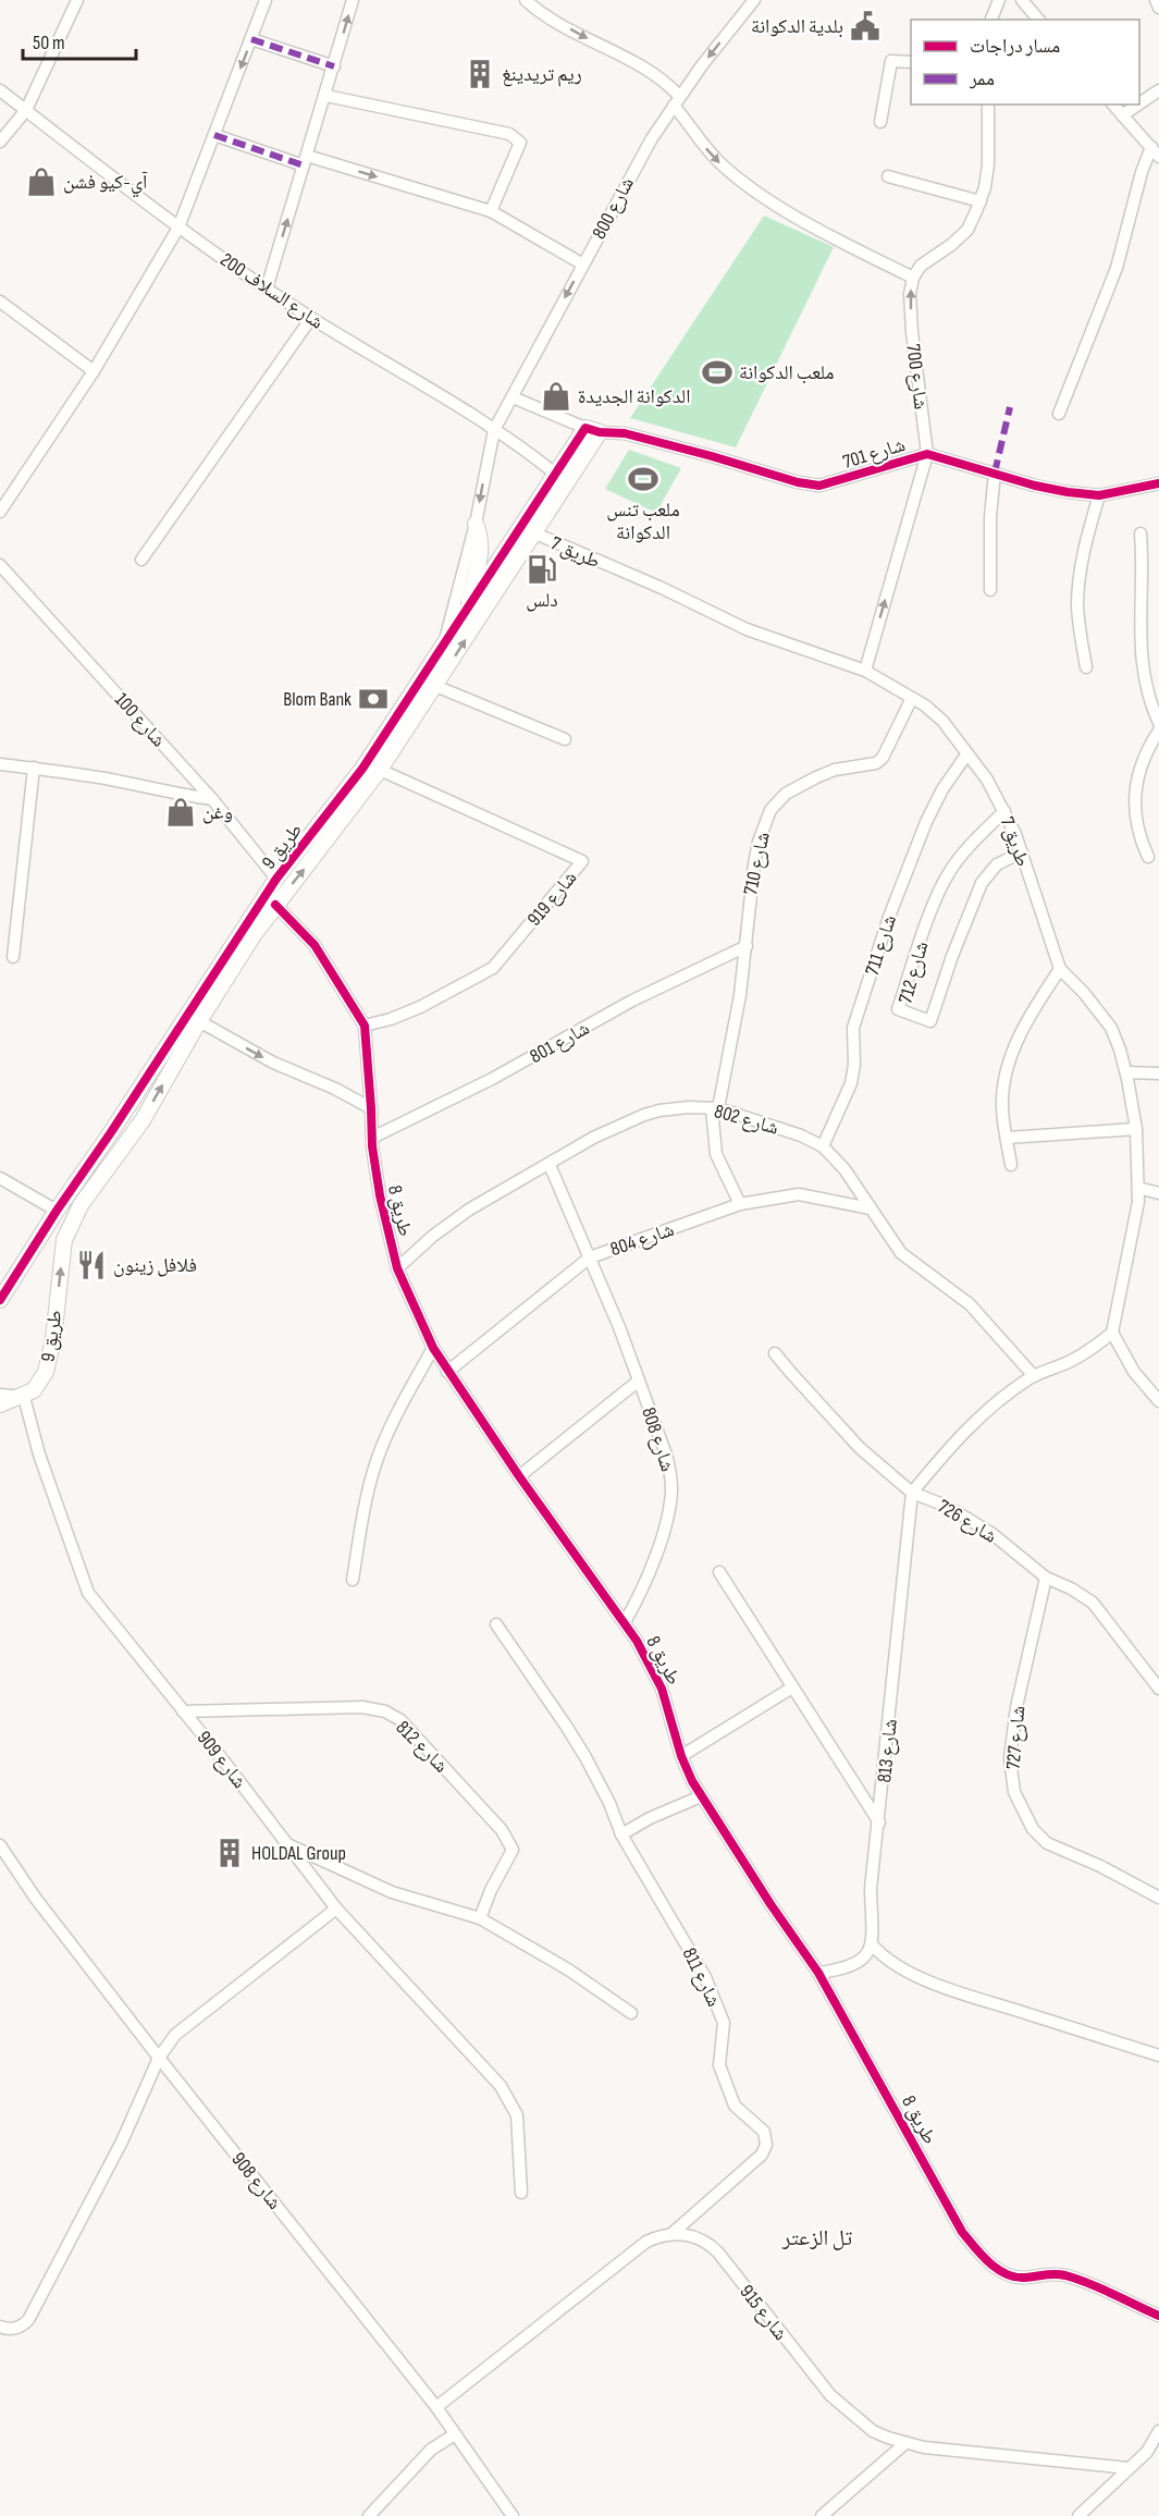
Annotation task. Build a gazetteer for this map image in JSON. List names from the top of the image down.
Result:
{
  "streets": {
    "street": [
      "800 شارع",
      "200 شارع السلاف",
      "شارع 700",
      "شارع 701",
      "7 طريق",
      "شارع 100",
      "9 طريق",
      "شارع 710",
      "شارع 919",
      "شارع 711",
      "شارع 712",
      "شارع 801",
      "شارع 802",
      "طريق 8",
      "شارع 804",
      "شارع 808",
      "شارع 726",
      "شارع 727",
      "شارع 812",
      "شارع 813",
      "شارع 909",
      "شارع 811",
      "شارع 908",
      "شارع 915"
    ]
  },
  "crossings": [
    ["800 شارع", "200 شارع السلاف"],
    ["800 شارع", "شارع 701"],
    ["800 شارع", "9 طريق"],
    ["200 شارع السلاف", "9 طريق"],
    ["شارع 700", "شارع 701"],
    ["شارع 700", "7 طريق"],
    ["شارع 701", "9 طريق"],
    ["7 طريق", "9 طريق"],
    ["7 طريق", "شارع 710"],
    ["7 طريق", "شارع 711"],
    ["7 طريق", "شارع 712"],
    ["شارع 100", "9 طريق"],
    ["9 طريق", "شارع 919"],
    ["9 طريق", "طريق 8"],
    ["9 طريق", "شارع 909"],
    ["شارع 710", "شارع 801"],
    ["شارع 710", "شارع 802"],
    ["شارع 710", "شارع 804"],
    ["شارع 919", "طريق 8"],
    ["شارع 711", "شارع 802"],
    ["شارع 801", "طريق 8"],
    ["شارع 802", "طريق 8"],
    ["شارع 802", "شارع 804"],
    ["شارع 802", "شارع 808"],
    ["طريق 8", "شارع 804"],
    ["طريق 8", "شارع 808"],
    ["شارع 804", "شارع 808"],
    ["شارع 726", "شارع 727"],
    ["شارع 726", "شارع 813"],
    ["شارع 812", "شارع 909"],
    ["شارع 811", "شارع 915"]
  ],
  "one_way": ["800 شارع", "شارع 700"],
  "districts": ["تل الزعتر"],
  "places": {
    "public building": ["بلدية الدكوانة"],
    "building": ["ريم تريدينغ", "HOLDAL Group"],
    "shop": ["آي-كيو فشن", "الدكوانة الجديدة", "وغن"],
    "sports": ["ملعب الدكوانة", "ملعب تنس الدكوانة"],
    "fuel station": ["دلس"],
    "bank": ["Blom Bank"],
    "restaurant": ["فلافل زينون"]
  },
  "legend": ["مسار دراجات", "ممر"],
  "scale_bar": "50 m"
}
